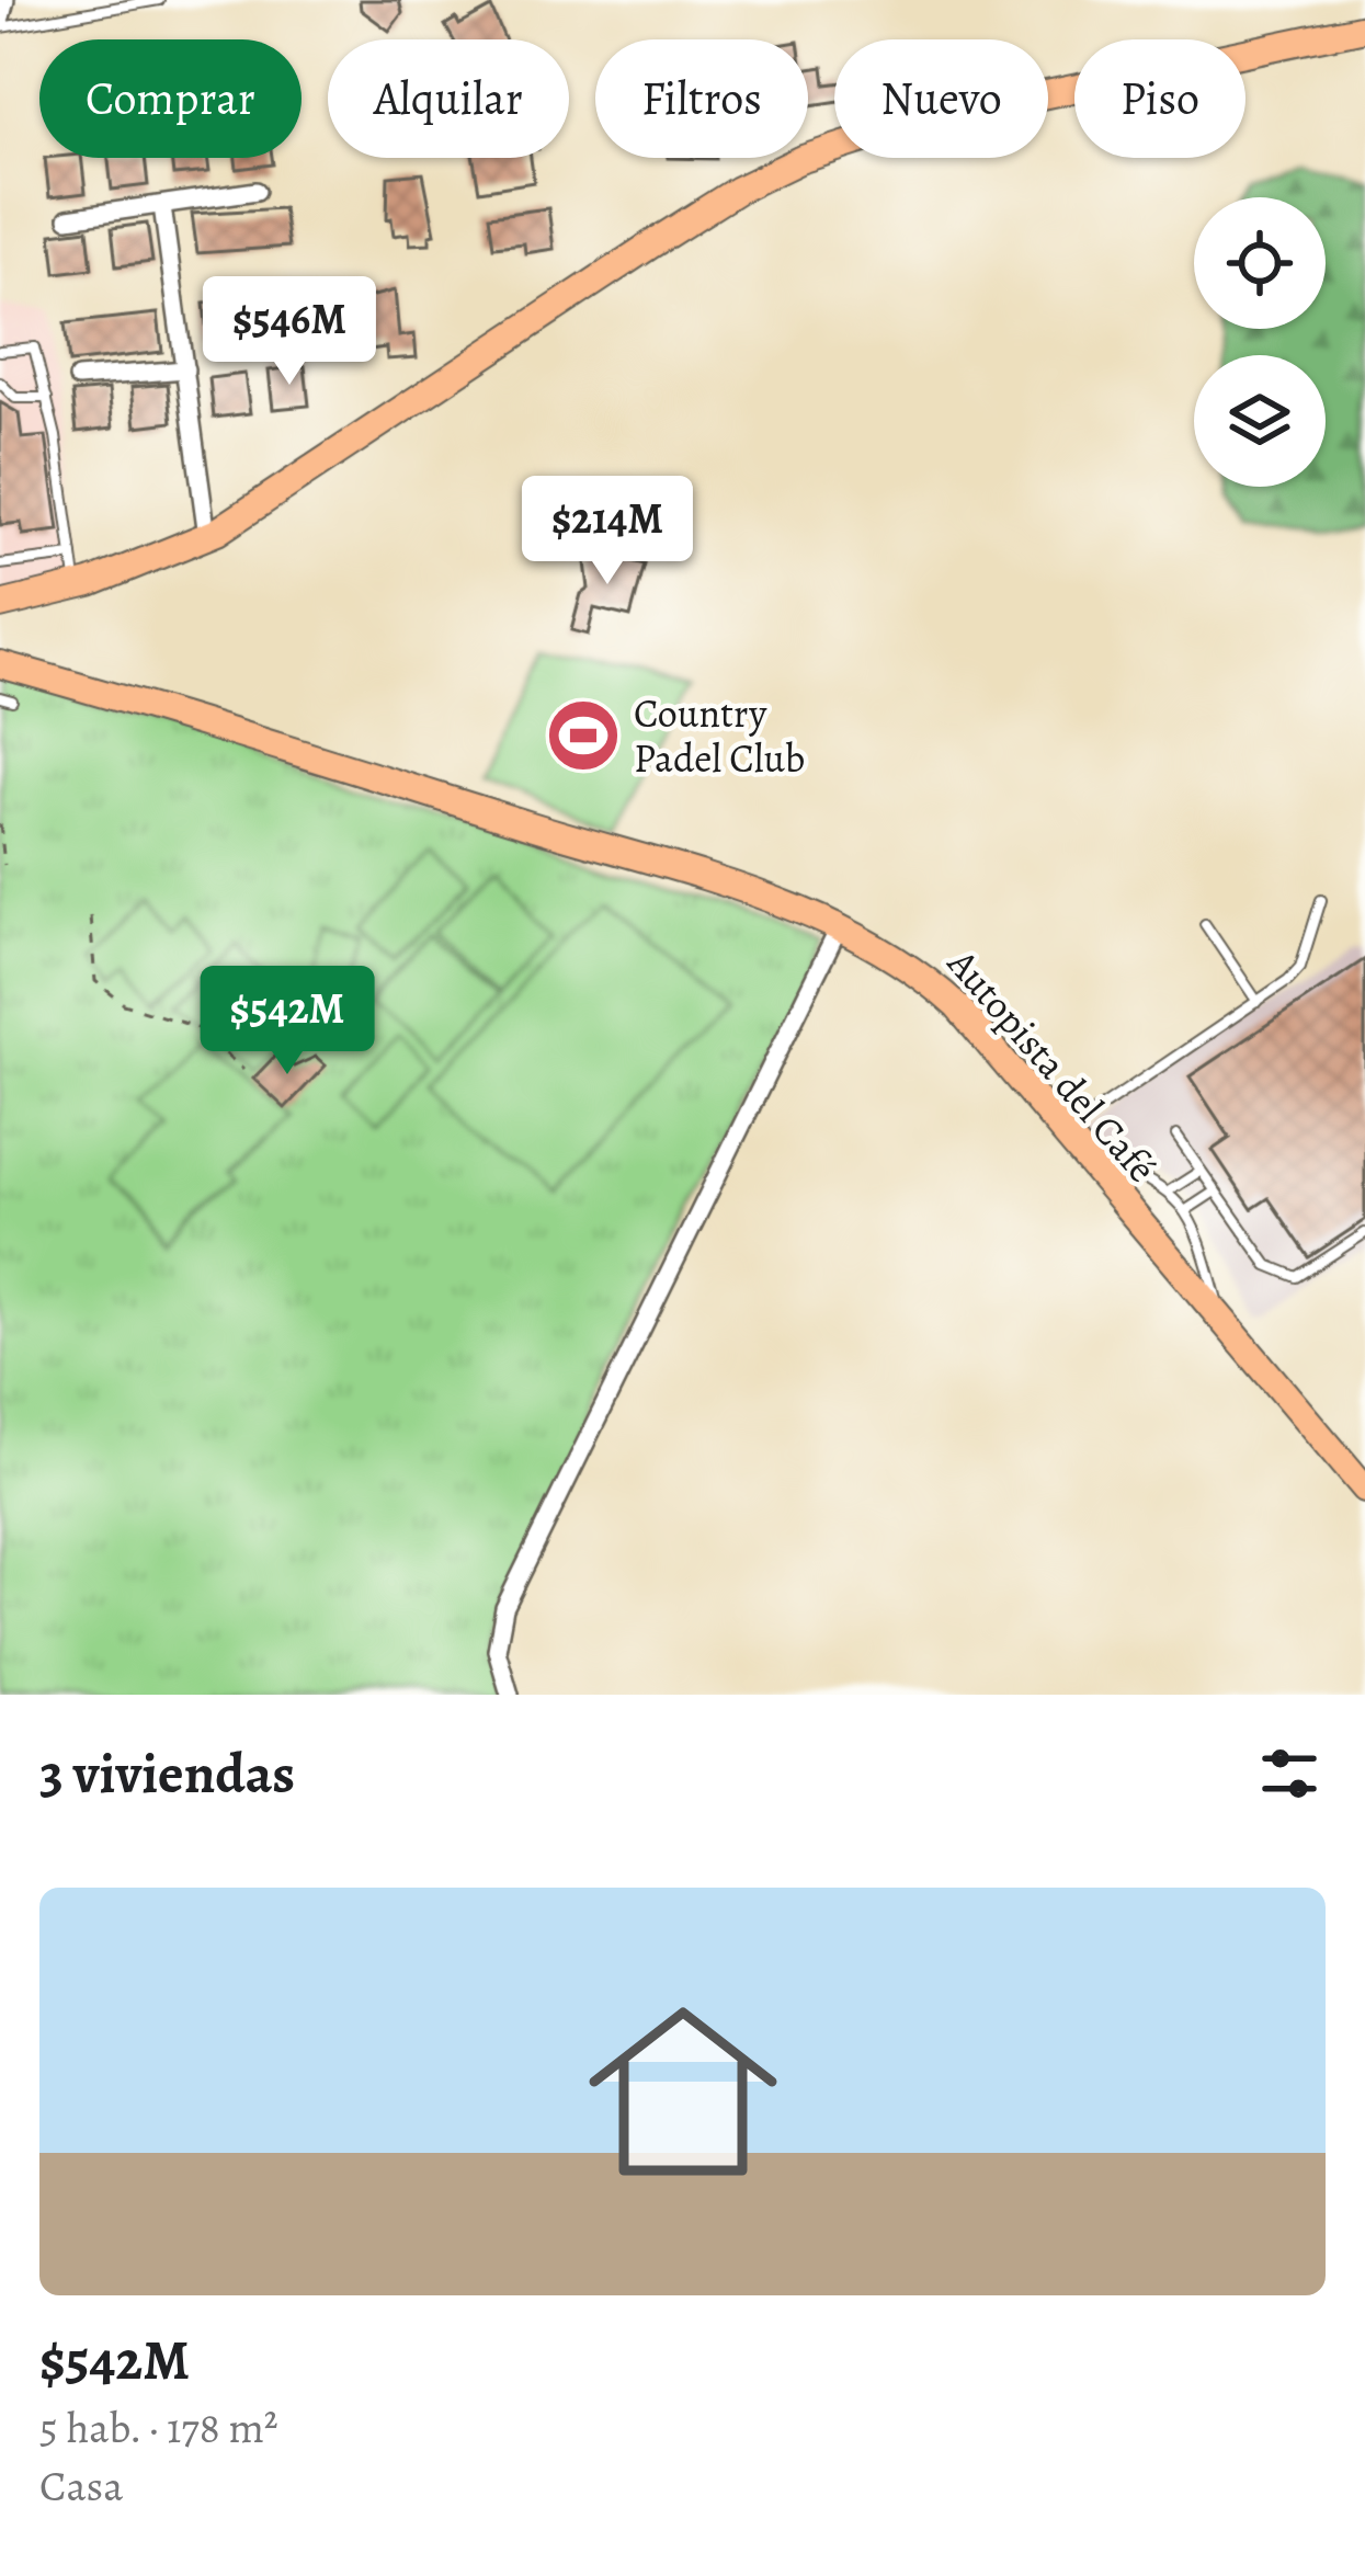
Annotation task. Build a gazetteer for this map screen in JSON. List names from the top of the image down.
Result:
{
  "streets": {
    "main road": ["Autopista del Café"]
  },
  "places": {
    "sports": ["Country Padel Club"]
  },
  "page": {
    "chip": [
      "Comprar",
      "Alquilar",
      "Filtros",
      "Nuevo",
      "Piso"
    ],
    "price": ["$546M", "$214M", "$542M"],
    "heading": "3 viviendas",
    "list": [
      {
        "name": "$542M",
        "note": "5 hab. · 178 m² · Casa"
      }
    ]
  }
}
